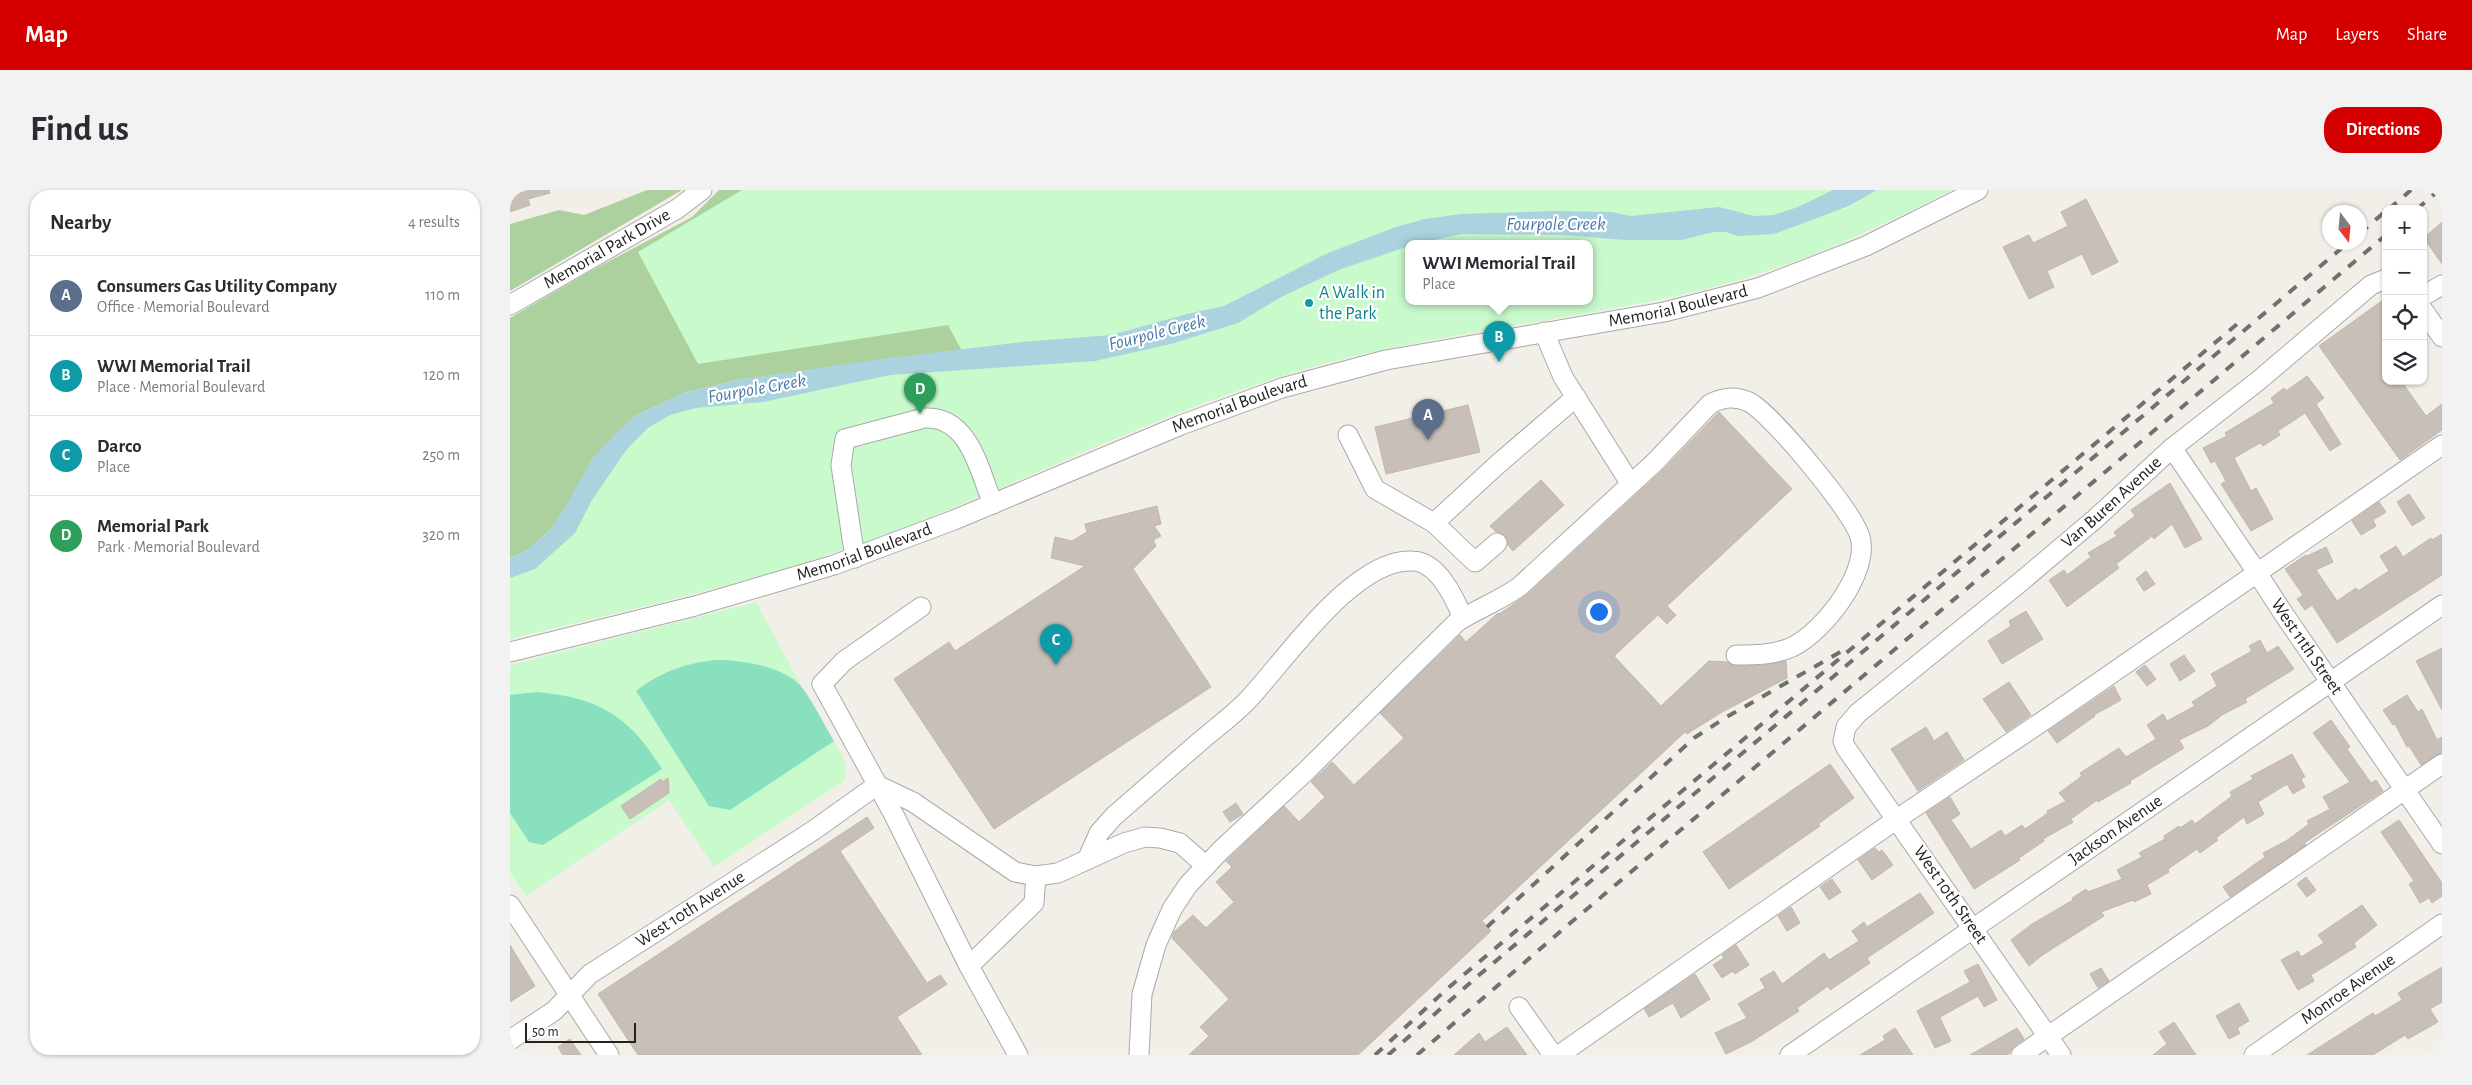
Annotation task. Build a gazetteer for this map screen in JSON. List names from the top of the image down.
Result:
{
  "streets": {
    "street": [
      "Memorial Park Drive",
      "Memorial Boulevard",
      "Van Buren Avenue",
      "West 11th Street",
      "Jackson Avenue",
      "West 10th Street",
      "West 10th Avenue",
      "Monroe Avenue"
    ]
  },
  "crossings": [
    ["Van Buren Avenue", "West 11th Street"],
    ["Van Buren Avenue", "West 10th Street"],
    ["West 11th Street", "Jackson Avenue"],
    ["Jackson Avenue", "West 10th Street"]
  ],
  "water": ["Fourpole Creek"],
  "places": ["A Walk in the Park"],
  "scale_bar": "50 m",
  "north": "bottom",
  "page": {
    "header": "Map",
    "nav": ["Map", "Layers", "Share"],
    "buttons": "Directions",
    "title": "Find us",
    "heading": ["Nearby", "4 results"],
    "map_buttons": ["+", "−"],
    "popup": ["WWI Memorial Trail", "Place"],
    "list": [
      {
        "mark": "A",
        "name": "Consumers Gas Utility Company",
        "note": "Office · Memorial Boulevard",
        "value": "110 m"
      },
      {
        "mark": "B",
        "name": "WWI Memorial Trail",
        "note": "Place · Memorial Boulevard",
        "value": "120 m"
      },
      {
        "mark": "C",
        "name": "Darco",
        "note": "Place",
        "value": "250 m"
      },
      {
        "mark": "D",
        "name": "Memorial Park",
        "note": "Park · Memorial Boulevard",
        "value": "320 m"
      }
    ],
    "pins": [
      "B",
      "D",
      "A",
      "C"
    ],
    "scale": "50 m"
  }
}
